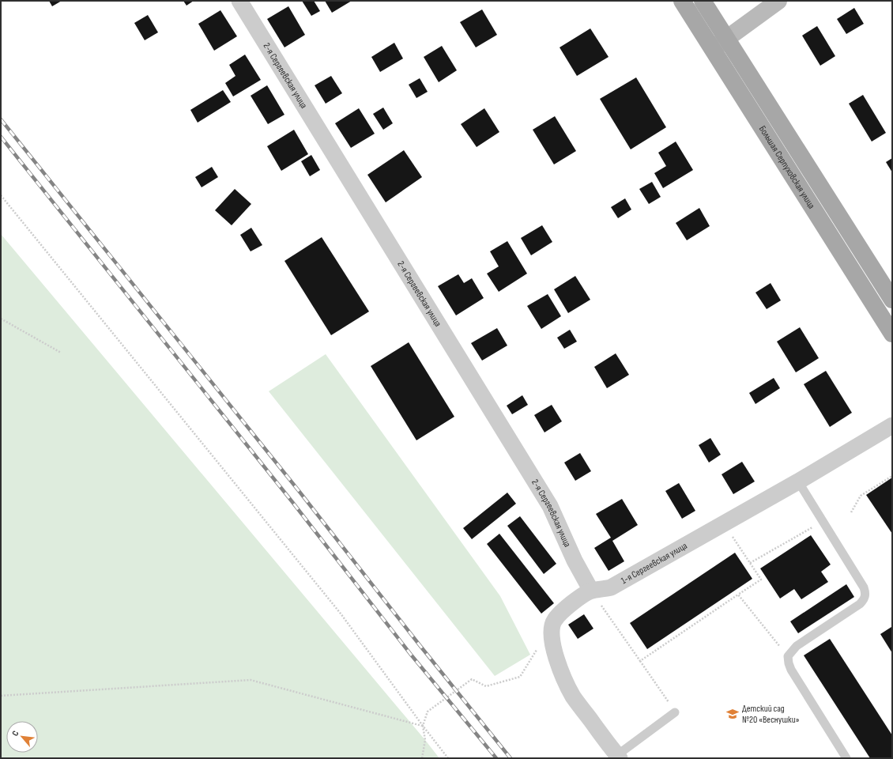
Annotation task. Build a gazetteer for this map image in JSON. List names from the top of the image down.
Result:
{
  "streets": {
    "main road": ["Большая Серпуховская улица"],
    "street": ["2-я Сергеевская улица", "1-я Сергеевская улица"]
  },
  "crossings": [
    ["2-я Сергеевская улица", "1-я Сергеевская улица"]
  ],
  "places": {
    "school or university": ["Детский сад №20 «Веснушки»"]
  },
  "north": "top left"
}
